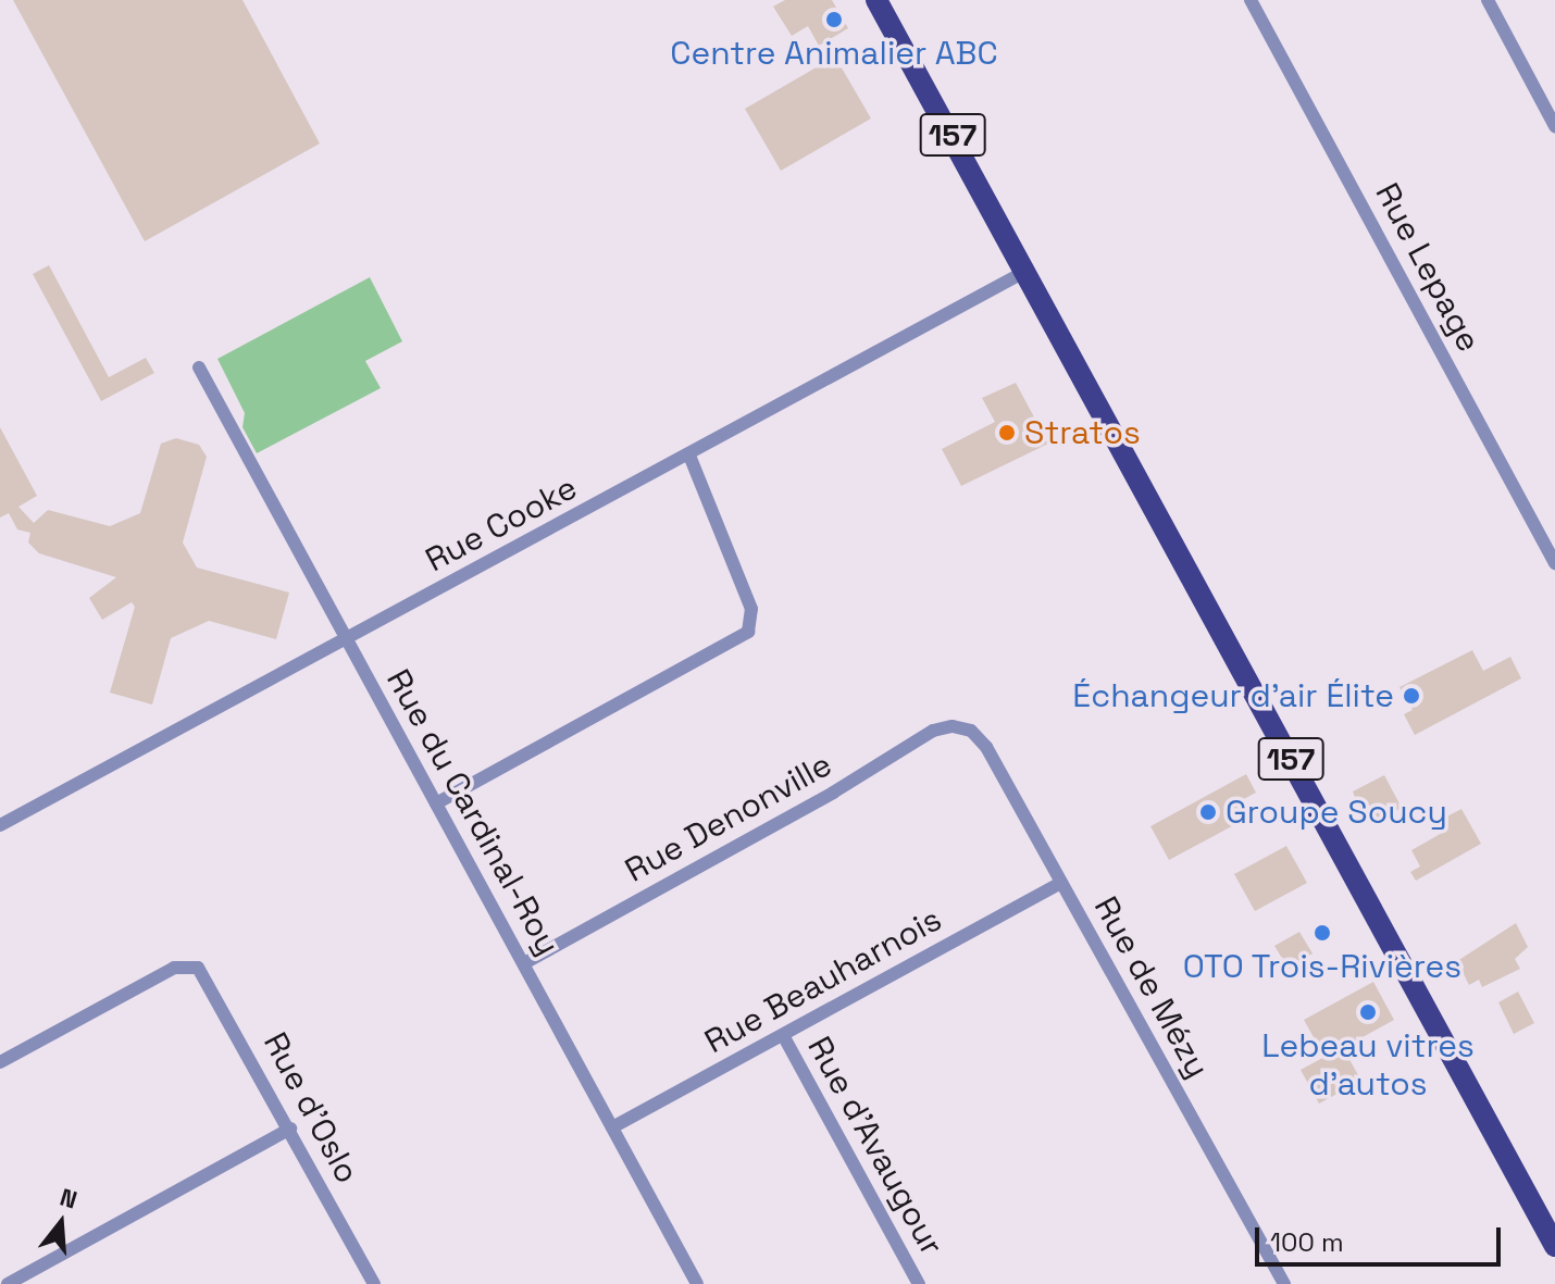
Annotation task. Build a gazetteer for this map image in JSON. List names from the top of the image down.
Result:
{
  "streets": {
    "main road": ["157"],
    "street": [
      "Rue Lepage",
      "Rue Cooke",
      "Rue du Cardinal-Roy",
      "Rue Denonville",
      "Rue Beauharnois",
      "Rue de Mézy",
      "Rue d'Oslo",
      "Rue d'Avaugour"
    ]
  },
  "crossings": [
    ["157", "Rue Cooke"],
    ["Rue Cooke", "Rue du Cardinal-Roy"],
    ["Rue du Cardinal-Roy", "Rue Denonville"],
    ["Rue du Cardinal-Roy", "Rue Beauharnois"],
    ["Rue Denonville", "Rue de Mézy"],
    ["Rue Beauharnois", "Rue de Mézy"],
    ["Rue Beauharnois", "Rue d'Avaugour"]
  ],
  "places": [
    "Centre Animalier ABC",
    "Stratos",
    "Échangeur d'air Élite",
    "Groupe Soucy",
    "OTO Trois-Rivières",
    "Lebeau vitres d'autos"
  ],
  "scale_bar": "100 m",
  "north": "top"
}
